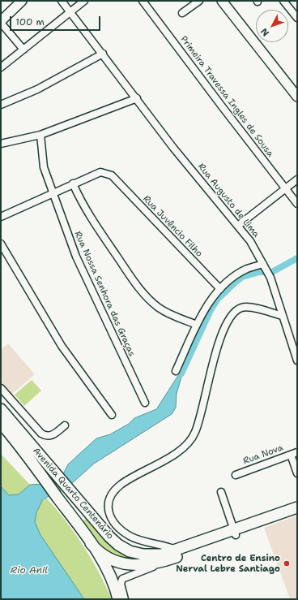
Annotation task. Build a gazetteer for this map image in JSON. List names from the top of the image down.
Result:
{
  "streets": {
    "main road": ["Avenida Quarto Centenário"],
    "street": [
      "Primeira Travessa Ingles de Sousa",
      "Rua Augusto de Lima",
      "Rua Juvêncio Filho",
      "Rua Nossa Senhora das Graças",
      "Rua Nova"
    ]
  },
  "water": ["Rio Anil"],
  "places": ["Centro de Ensino Nerval Lebre Santiago"],
  "scale_bar": "100 m",
  "north": "bottom left"
}
